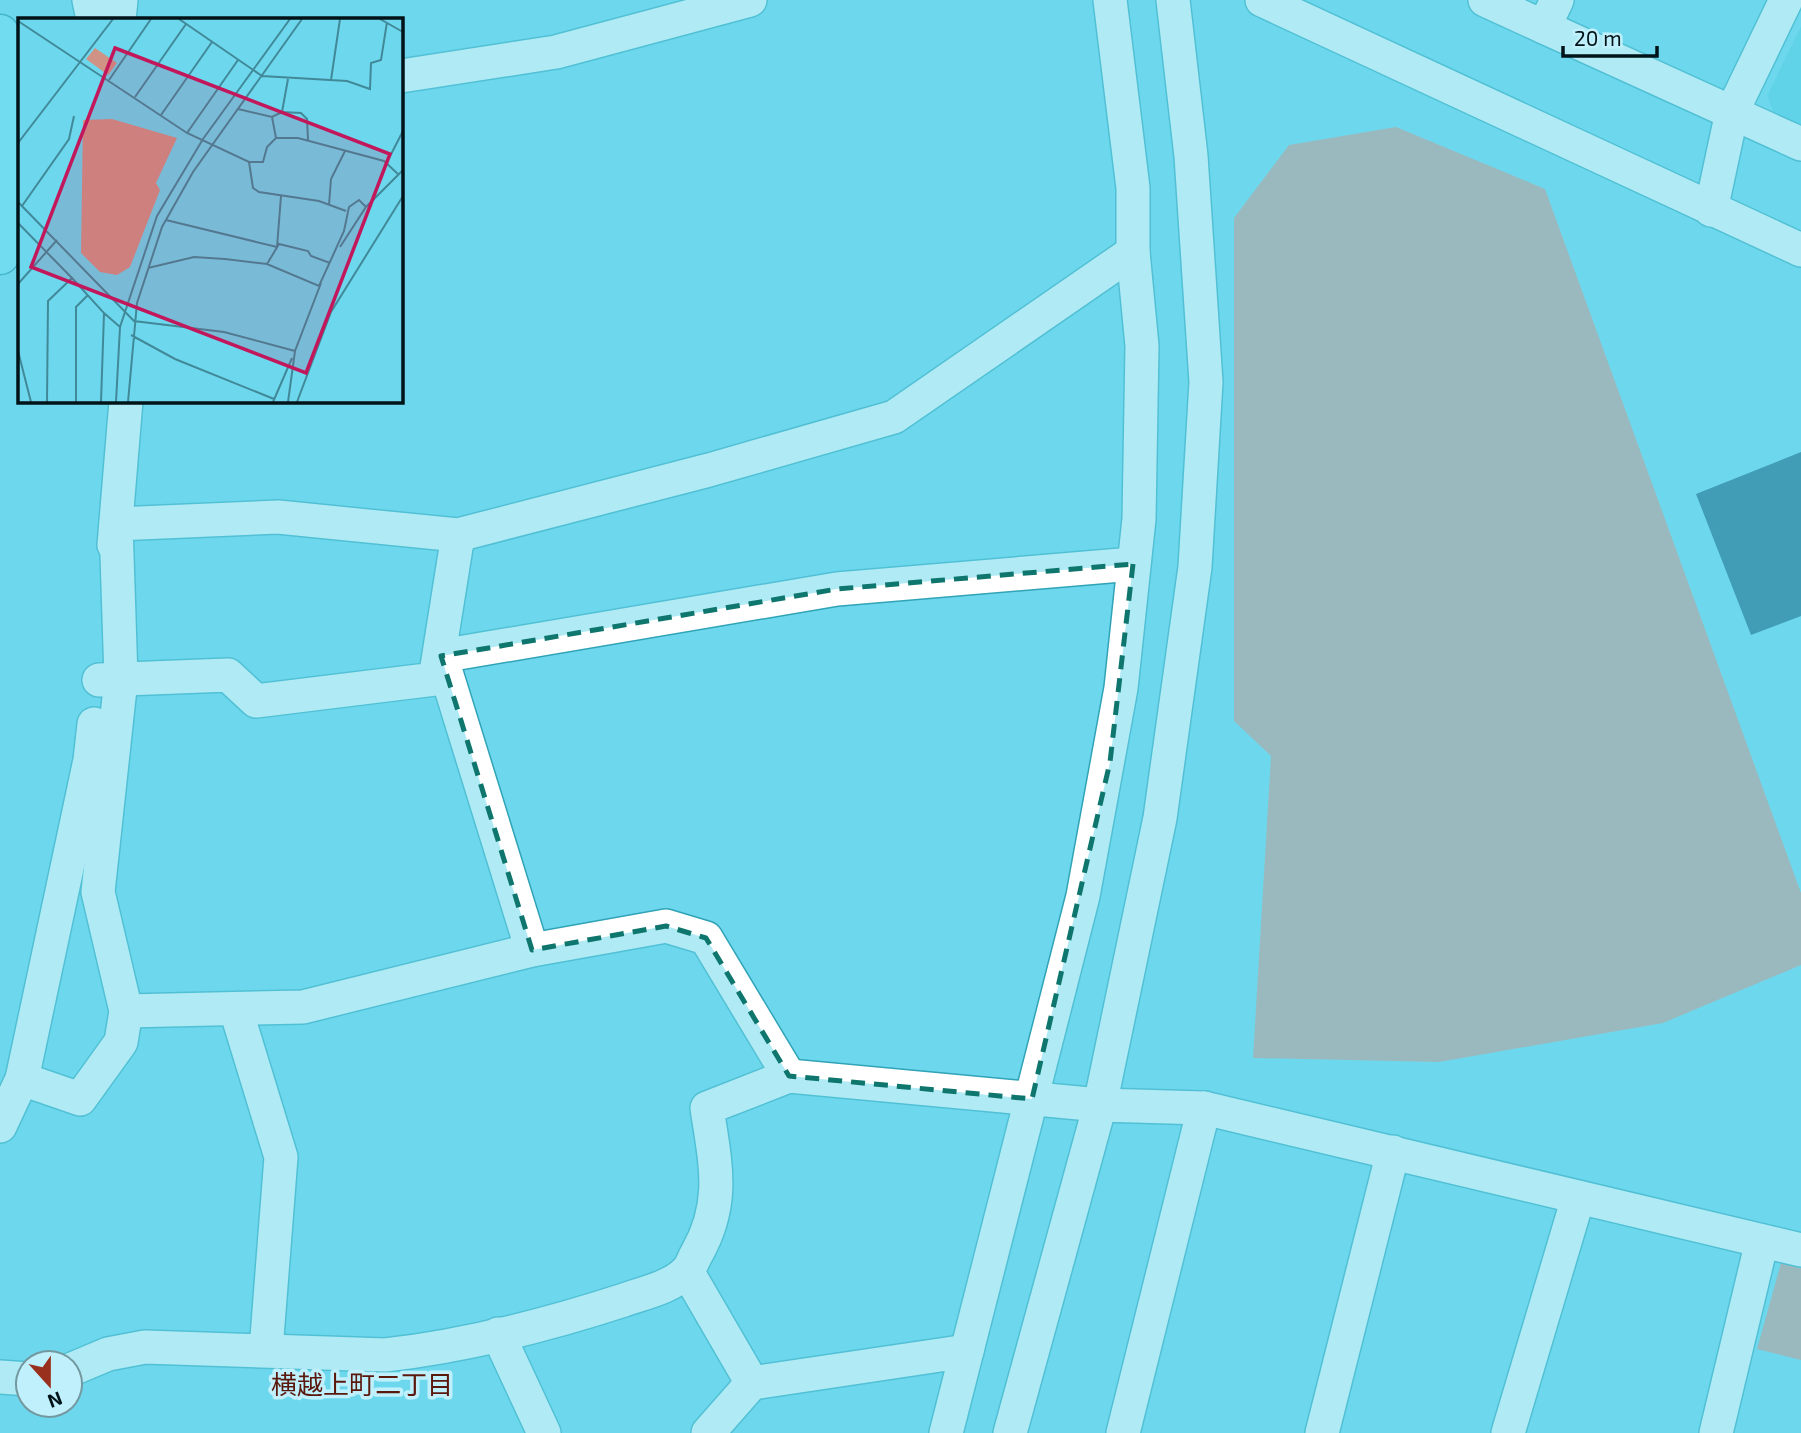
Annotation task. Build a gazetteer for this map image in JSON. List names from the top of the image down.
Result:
{
  "districts": ["横越上町二丁目"],
  "scale_bar": "20 m",
  "north": "bottom"
}
